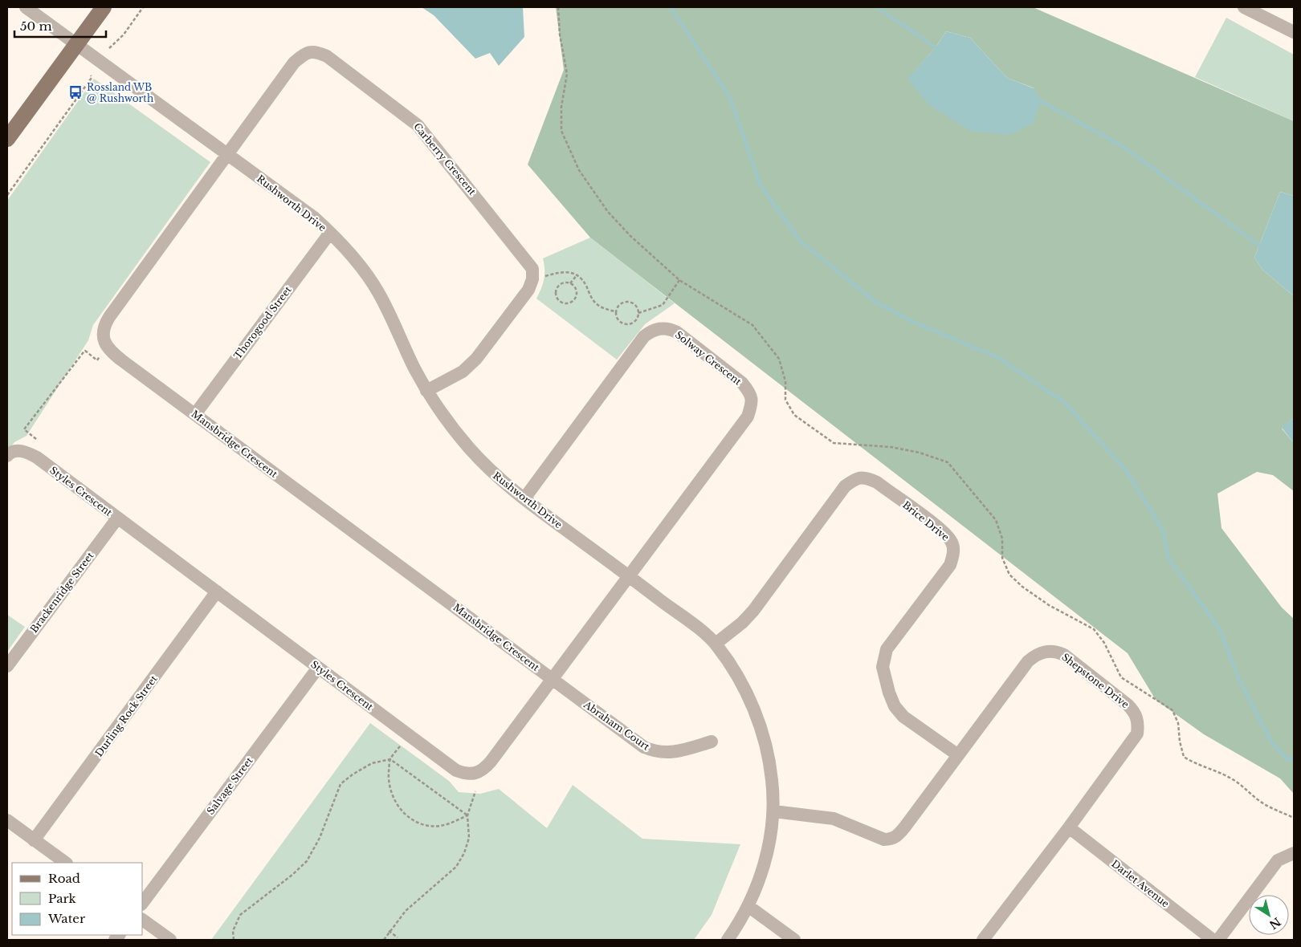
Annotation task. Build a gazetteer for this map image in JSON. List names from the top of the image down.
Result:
{
  "streets": {
    "street": [
      "Carberry Crescent",
      "Rushworth Drive",
      "Thorogood Street",
      "Solway Crescent",
      "Mansbridge Crescent",
      "Styles Crescent",
      "Brice Drive",
      "Brackenridge Street",
      "Shepstone Drive",
      "Durling Rock Street",
      "Abraham Court",
      "Salvage Street",
      "Darlet Avenue"
    ]
  },
  "crossings": [
    ["Carberry Crescent", "Rushworth Drive"],
    ["Carberry Crescent", "Mansbridge Crescent"],
    ["Rushworth Drive", "Thorogood Street"],
    ["Rushworth Drive", "Solway Crescent"],
    ["Rushworth Drive", "Mansbridge Crescent"],
    ["Rushworth Drive", "Styles Crescent"],
    ["Rushworth Drive", "Brice Drive"],
    ["Rushworth Drive", "Shepstone Drive"],
    ["Thorogood Street", "Mansbridge Crescent"],
    ["Solway Crescent", "Styles Crescent"],
    ["Mansbridge Crescent", "Styles Crescent"],
    ["Mansbridge Crescent", "Abraham Court"],
    ["Styles Crescent", "Brackenridge Street"],
    ["Styles Crescent", "Durling Rock Street"],
    ["Styles Crescent", "Abraham Court"],
    ["Styles Crescent", "Salvage Street"],
    ["Brice Drive", "Shepstone Drive"],
    ["Shepstone Drive", "Darlet Avenue"]
  ],
  "places": {
    "bus stop": ["Rossland WB @ Rushworth"]
  },
  "legend": ["Road", "Park", "Water"],
  "scale_bar": "50 m",
  "north": "bottom right"
}
